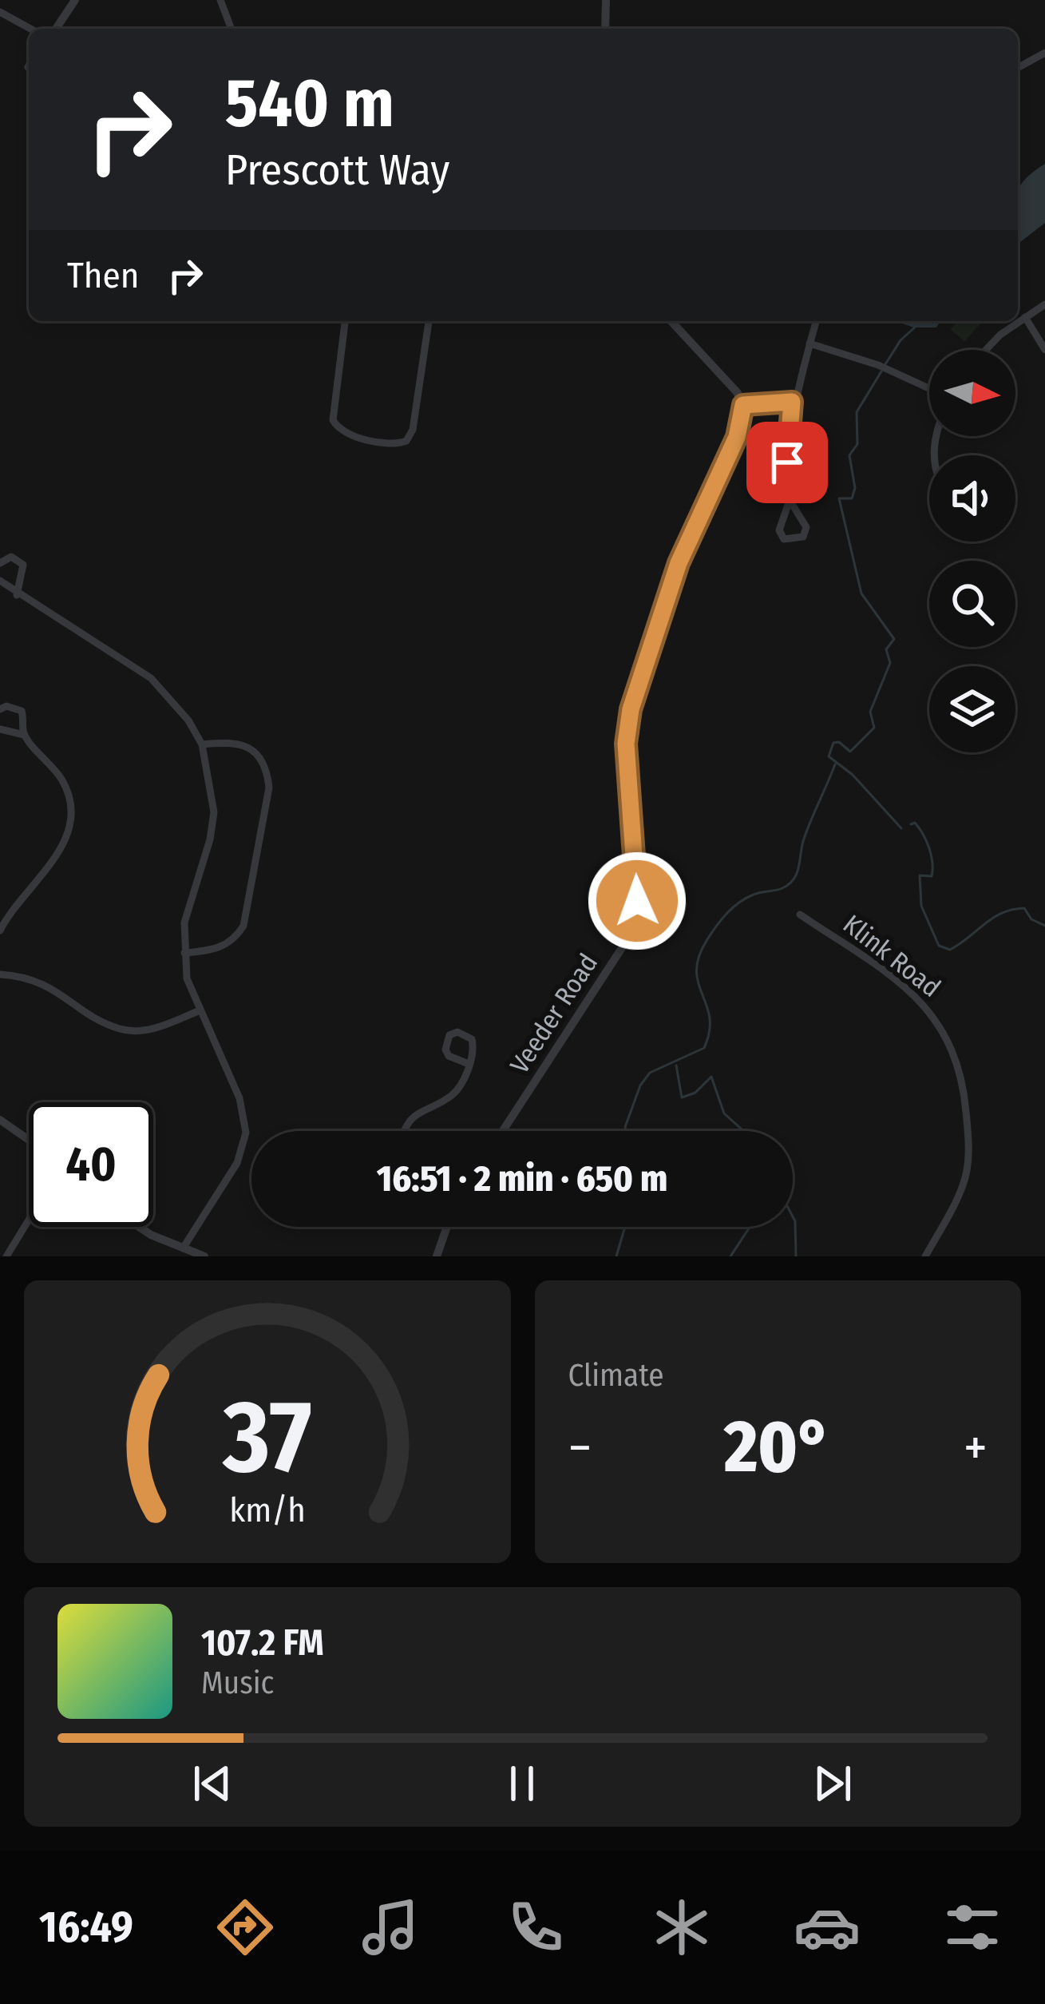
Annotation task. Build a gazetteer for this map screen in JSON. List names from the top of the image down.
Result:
{
  "streets": {
    "street": ["Klink Road", "Veeder Road"]
  },
  "north": "right",
  "page": {
    "turn": ["540 m", "Prescott Way"],
    "then": "Then",
    "limit": "40",
    "trip": "16:51 · 2 min · 650 m",
    "tile": "Climate",
    "heat": ["−", "20°", "+"],
    "song": ["107.2 FM", "Music"],
    "tabs": "16:49",
    "gauge": ["37", "km/h"]
  }
}
